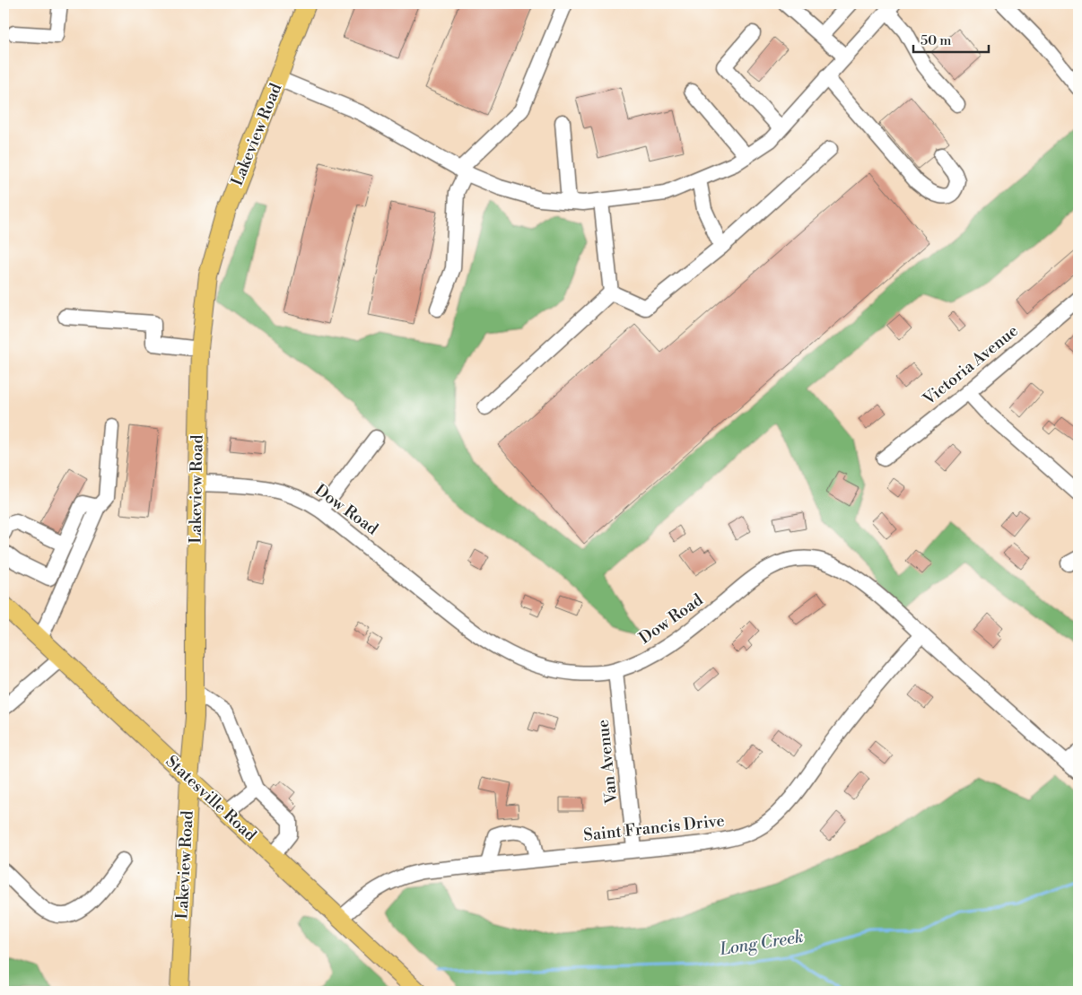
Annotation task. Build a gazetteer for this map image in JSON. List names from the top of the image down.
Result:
{
  "streets": {
    "main road": ["Lakeview Road", "Statesville Road"],
    "street": [
      "Victoria Avenue",
      "Dow Road",
      "Van Avenue",
      "Saint Francis Drive"
    ]
  },
  "crossings": [
    ["Lakeview Road", "Dow Road"],
    ["Lakeview Road", "Statesville Road"],
    ["Dow Road", "Van Avenue"],
    ["Dow Road", "Saint Francis Drive"],
    ["Van Avenue", "Saint Francis Drive"],
    ["Statesville Road", "Saint Francis Drive"]
  ],
  "water": ["Long Creek"],
  "scale_bar": "50 m"
}
